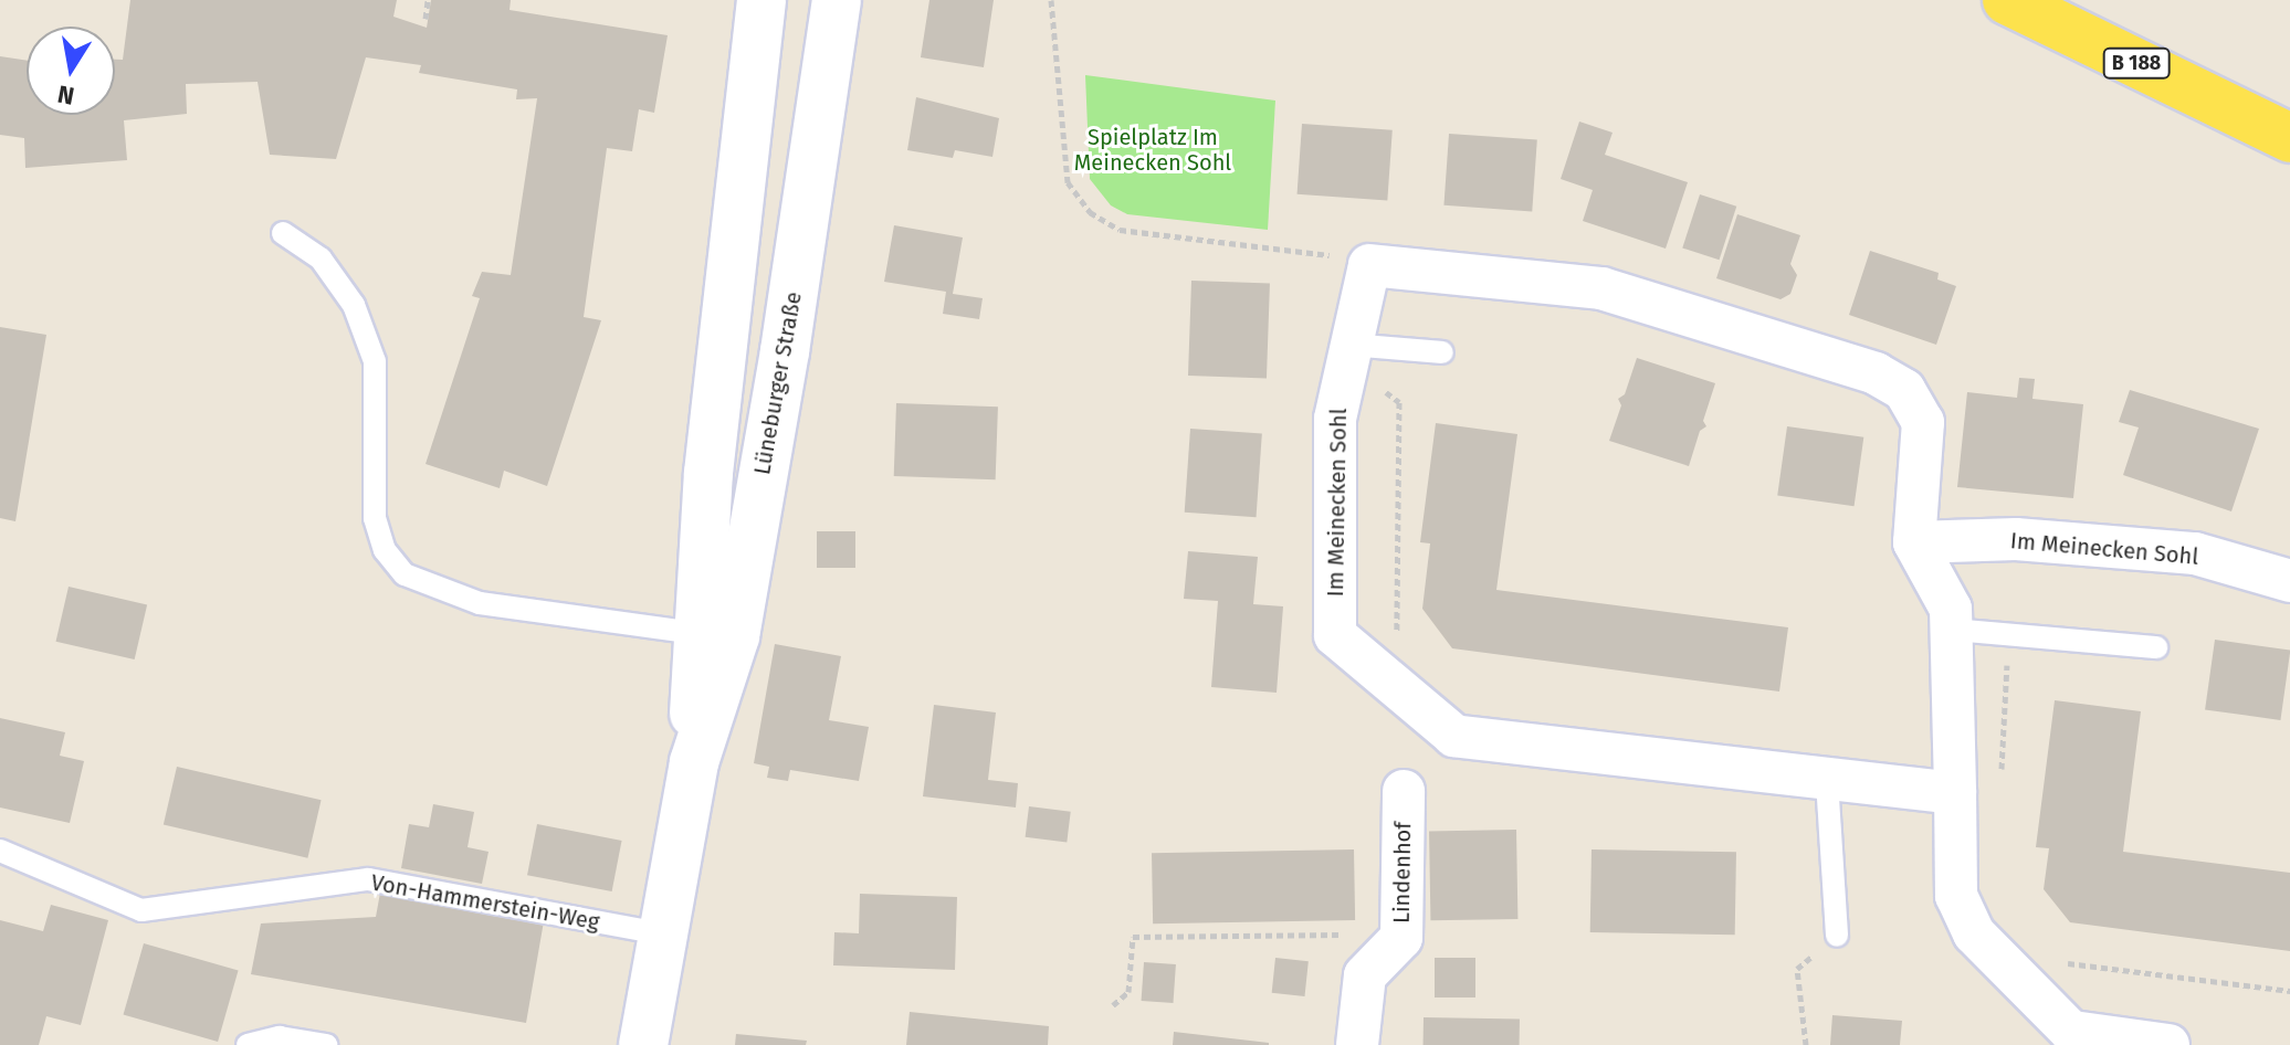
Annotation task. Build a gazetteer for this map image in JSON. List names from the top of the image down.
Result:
{
  "streets": {
    "main road": ["B 188"],
    "street": ["Lüneburger Straße", "Im Meinecken Sohl", "Lindenhof"],
    "lane": ["Von-Hammerstein-Weg"]
  },
  "crossings": [
    ["Lüneburger Straße", "Von-Hammerstein-Weg"]
  ],
  "parks": ["Spielplatz Im Meinecken Sohl"],
  "north": "bottom"
}
